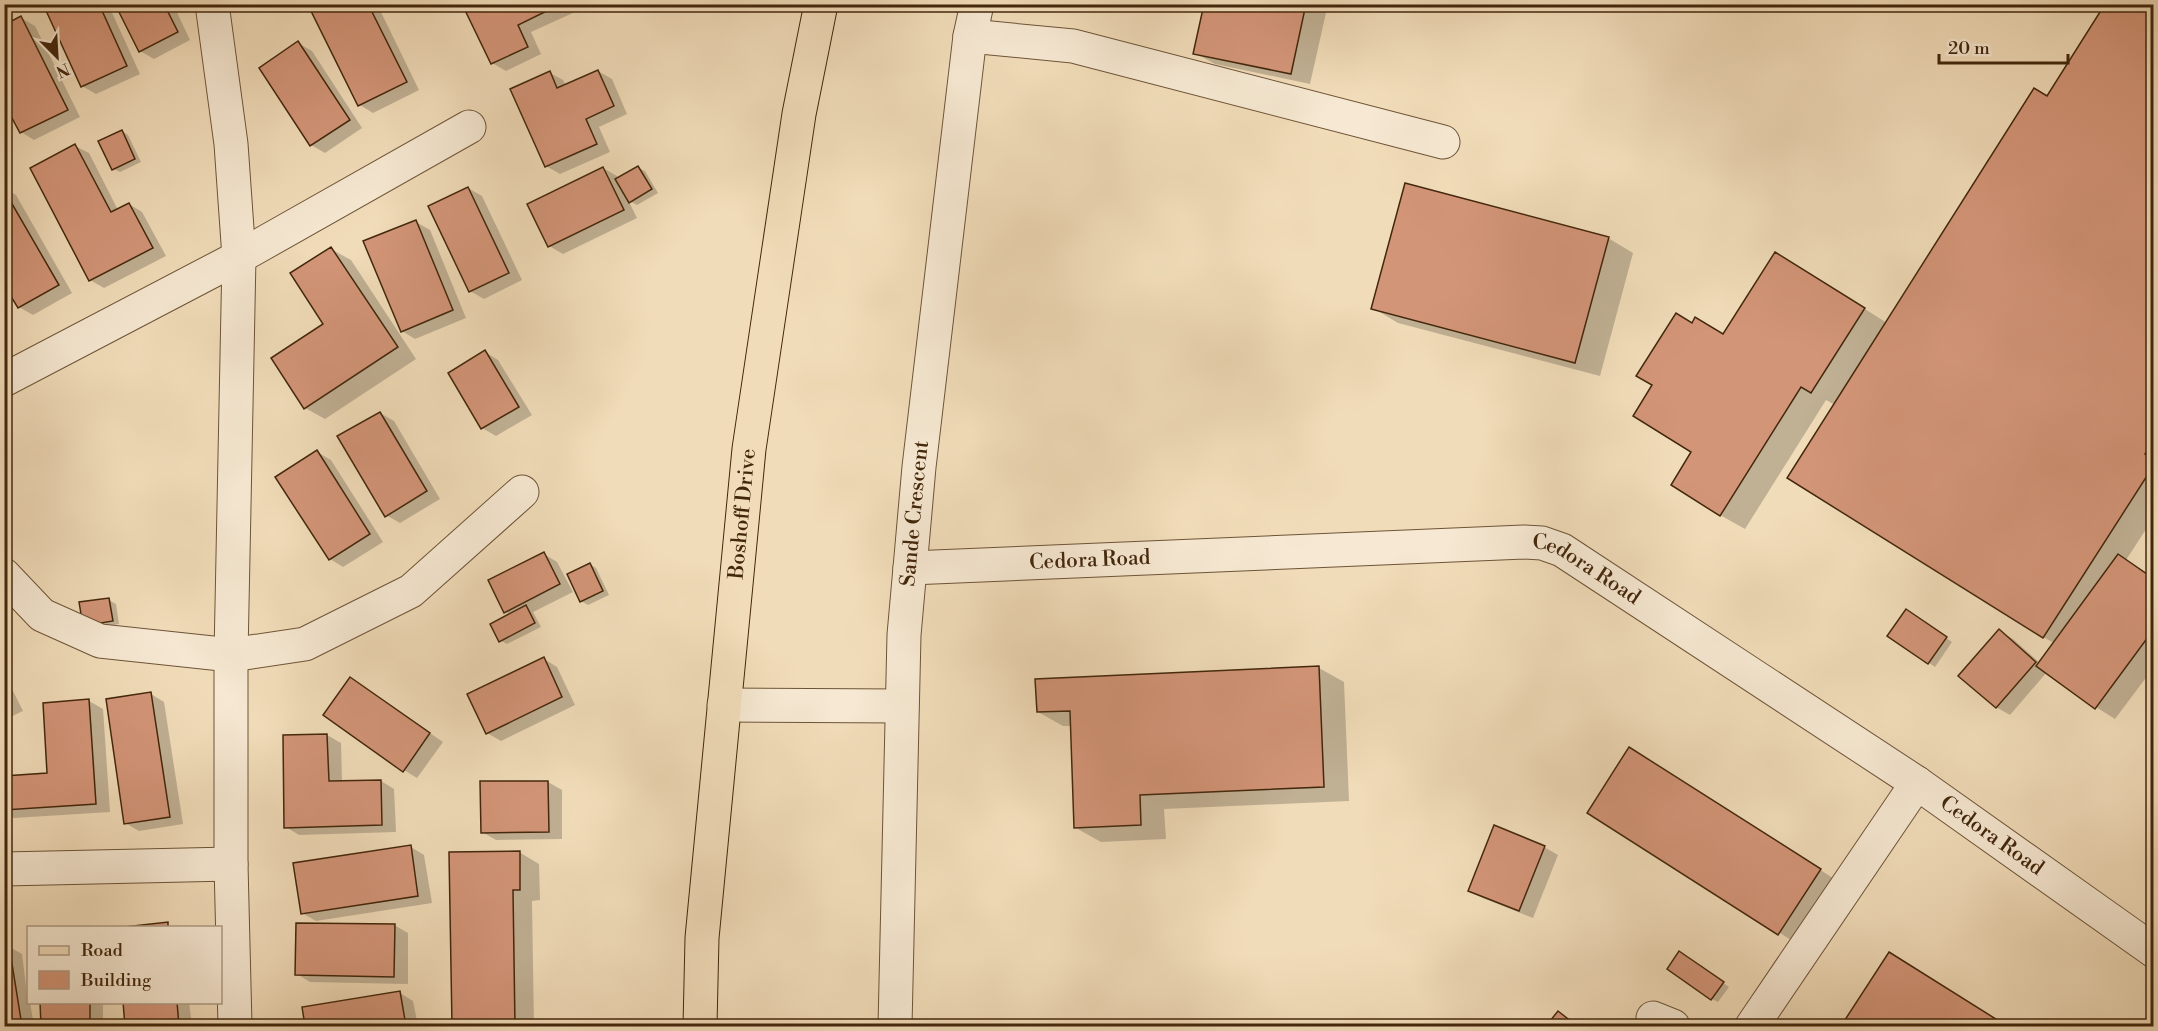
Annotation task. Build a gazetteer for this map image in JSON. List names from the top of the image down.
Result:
{
  "streets": {
    "main road": ["Boshoff Drive"],
    "street": ["Sande Crescent", "Cedora Road"]
  },
  "crossings": [
    ["Sande Crescent", "Cedora Road"]
  ],
  "legend": ["Road", "Building"],
  "scale_bar": "20 m",
  "north": "bottom right"
}
